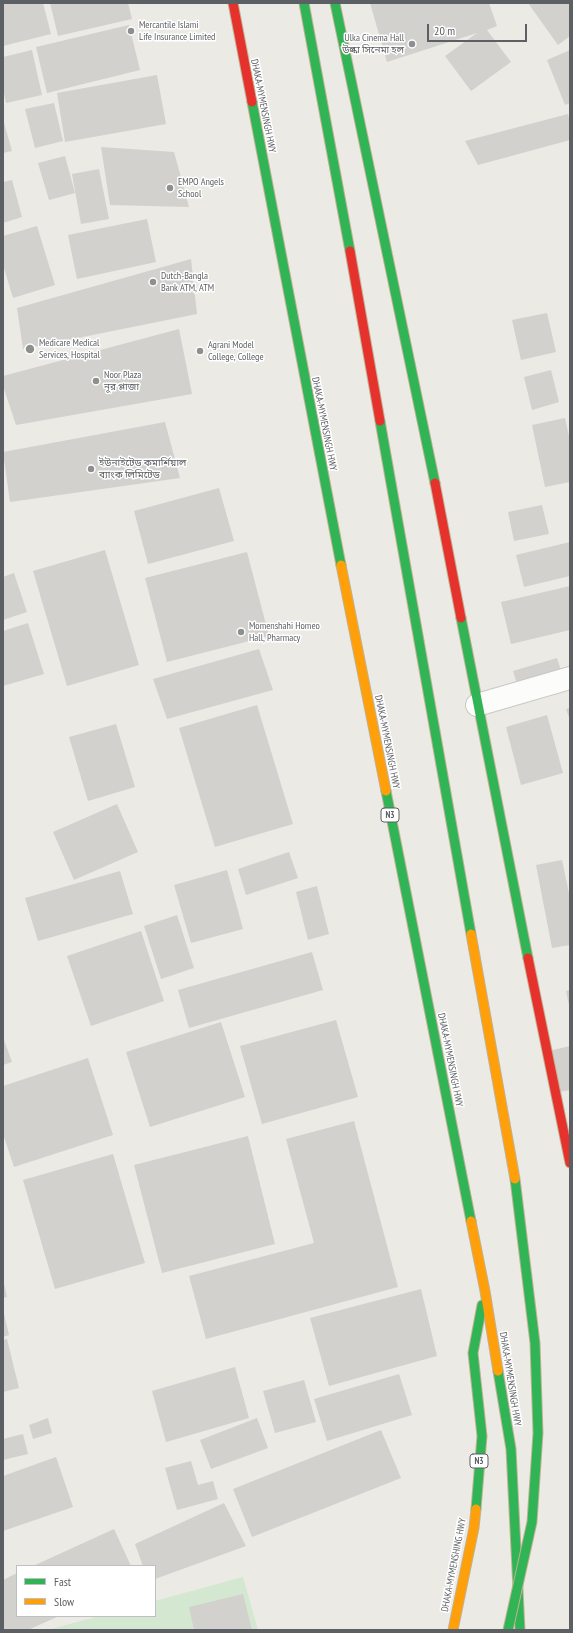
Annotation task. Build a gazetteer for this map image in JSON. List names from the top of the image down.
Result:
{
  "streets": {
    "highway": ["DHAKA-MYMENSINGH HWY", "N3", "DHAKA-MYMENSHING HWY"]
  },
  "crossings": [
    ["DHAKA-MYMENSINGH HWY", "DHAKA-MYMENSHING HWY"]
  ],
  "places": [
    "Mercantile Islami Life Insurance Limited",
    "Ulka Cinema Hall উল্কা সিনেমা হল",
    "EMPO Angels School",
    "Dutch-Bangla Bank ATM, ATM",
    "Medicare Medical Services, Hospital",
    "Agrani Model College, College",
    "Noor Plaza নূর প্লাজা",
    "ইউনাইটেড কমার্শিয়াল ব্যাংক লিমিটেড",
    "Momenshahi Homeo Hall, Pharmacy"
  ],
  "legend": ["Fast", "Slow"],
  "scale_bar": "20 m"
}
